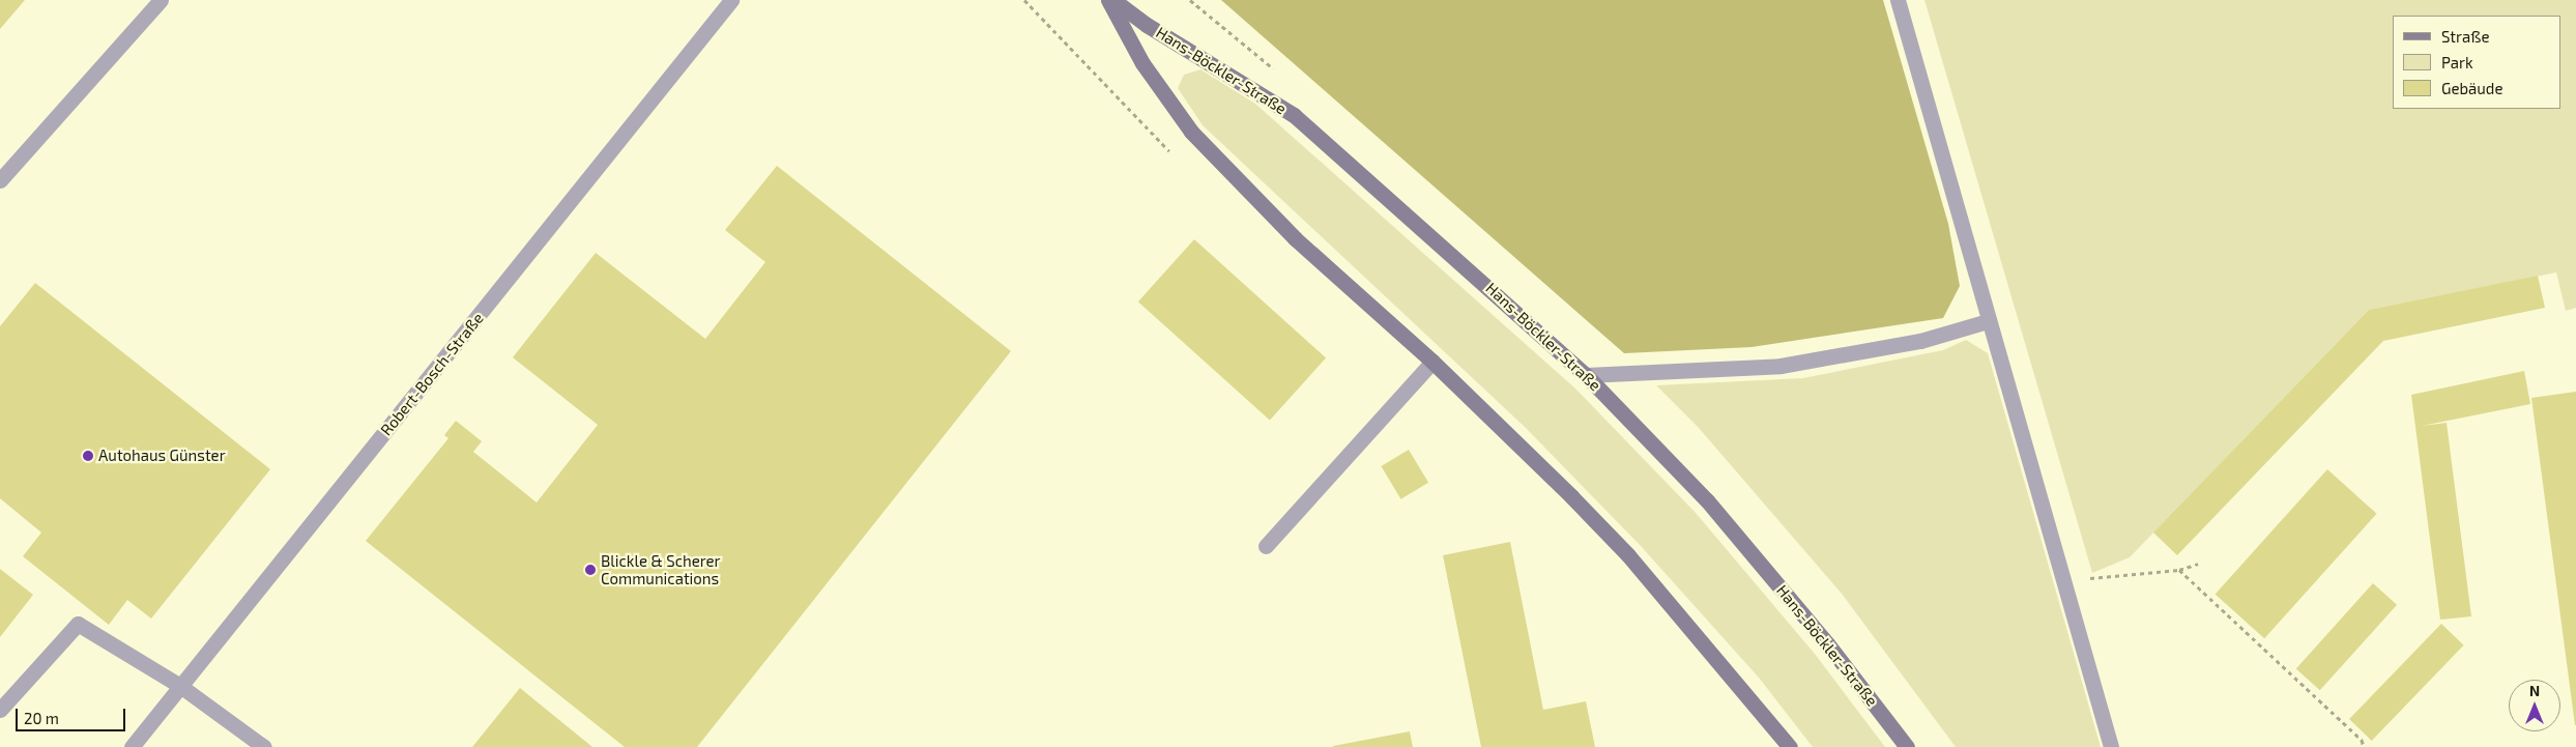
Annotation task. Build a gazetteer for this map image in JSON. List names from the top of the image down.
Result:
{
  "streets": {
    "main road": ["Hans-Böckler-Straße"],
    "street": ["Robert-Bosch-Straße"]
  },
  "places": ["Autohaus Günster", "Blickle & Scherer Communications"],
  "legend": ["Straße", "Park", "Gebäude"],
  "scale_bar": "20 m",
  "north": "top"
}
